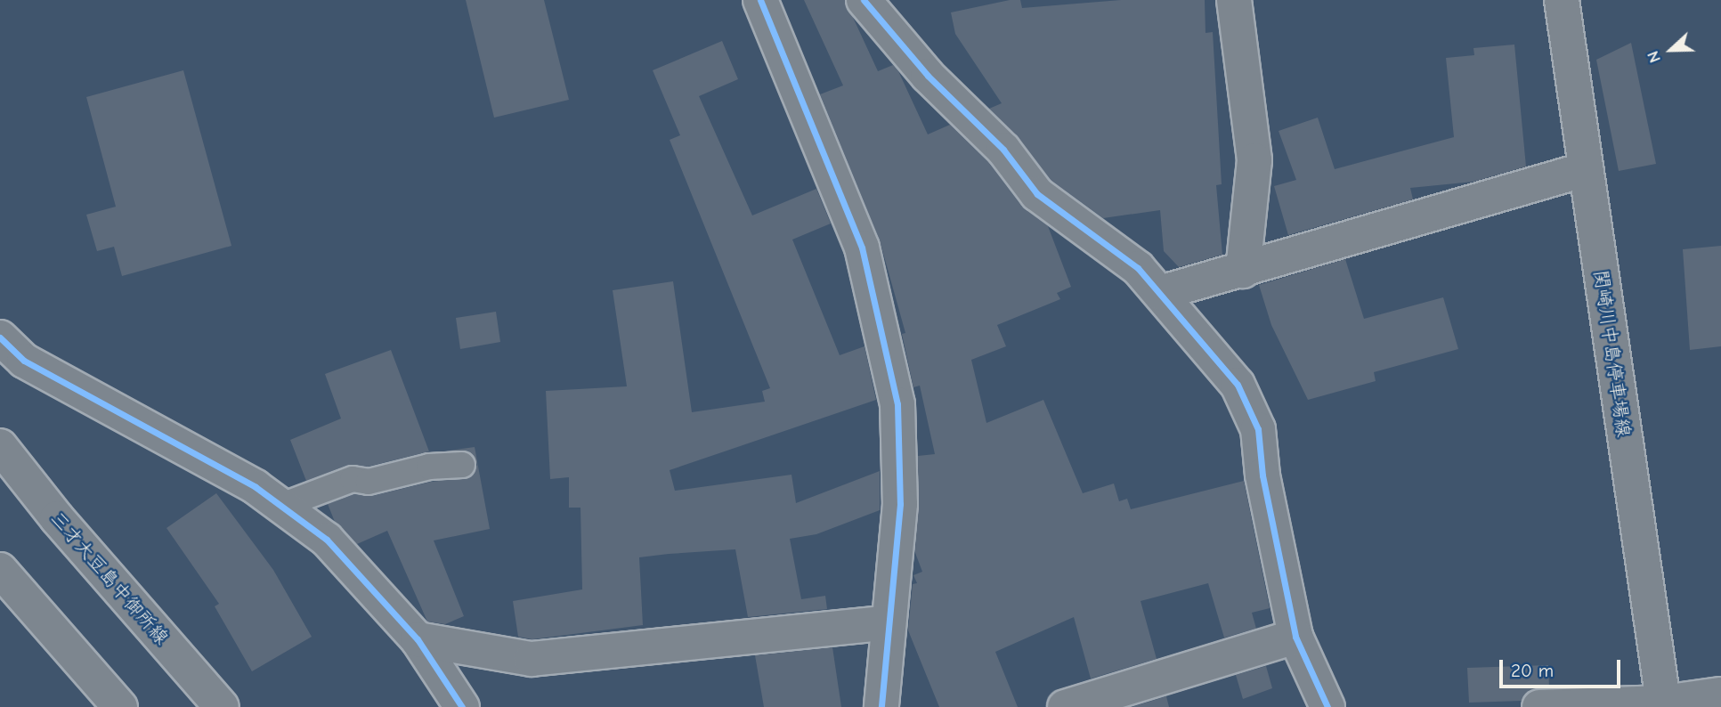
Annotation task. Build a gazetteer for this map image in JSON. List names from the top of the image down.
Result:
{
  "streets": {
    "street": ["関崎川中島停車場線", "三才大豆島中御所線"]
  },
  "scale_bar": "20 m",
  "north": "left"
}
